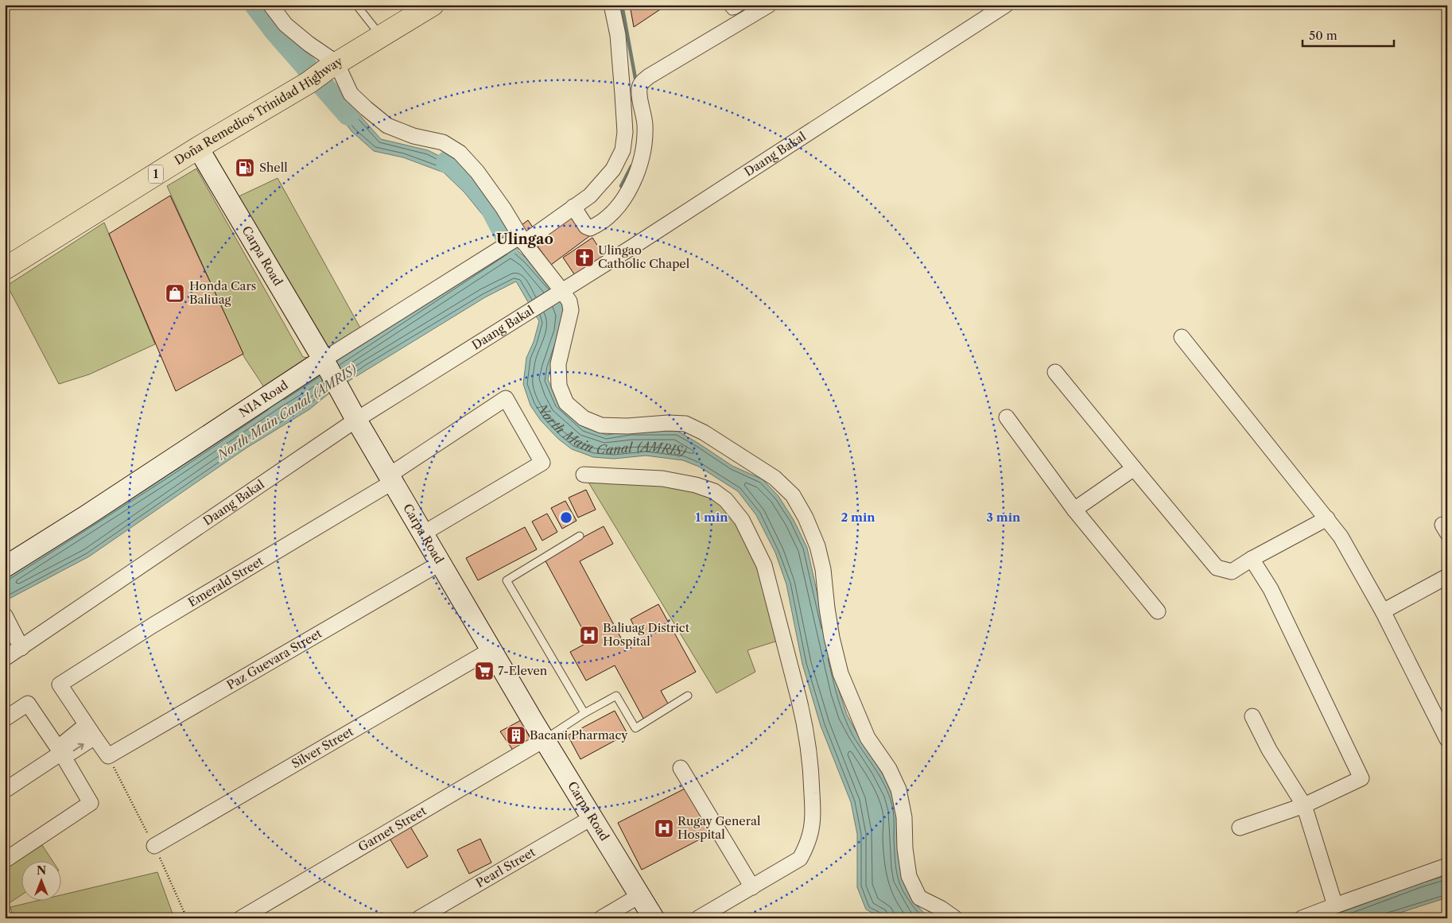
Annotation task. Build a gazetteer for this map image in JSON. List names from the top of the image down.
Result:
{
  "streets": {
    "highway": ["Doña Remedios Trinidad Highway", "1"],
    "street": [
      "Daang Bakal",
      "Carpa Road",
      "NIA Road",
      "Emerald Street",
      "Paz Guevara Street",
      "Silver Street",
      "Garnet Street",
      "Pearl Street"
    ]
  },
  "crossings": [
    ["Doña Remedios Trinidad Highway", "Carpa Road"],
    ["Daang Bakal", "Carpa Road"],
    ["Carpa Road", "NIA Road"],
    ["Carpa Road", "Emerald Street"],
    ["Carpa Road", "Paz Guevara Street"],
    ["Carpa Road", "Silver Street"],
    ["Carpa Road", "Garnet Street"],
    ["Carpa Road", "Pearl Street"],
    ["Emerald Street", "Paz Guevara Street"]
  ],
  "districts": ["Ulingao"],
  "water": ["North Main Canal (AMRIS)"],
  "places": {
    "fuel station": ["Shell"],
    "church": ["Ulingao Catholic Chapel"],
    "shop": ["Honda Cars Baliuag"],
    "hospital": ["Baliuag District Hospital", "Rugay General Hospital"],
    "supermarket": ["7-Eleven"],
    "building": ["Bacani Pharmacy"]
  },
  "scale_bar": "50 m",
  "north": "top",
  "rings": ["1 min", "2 min", "3 min"]
}
